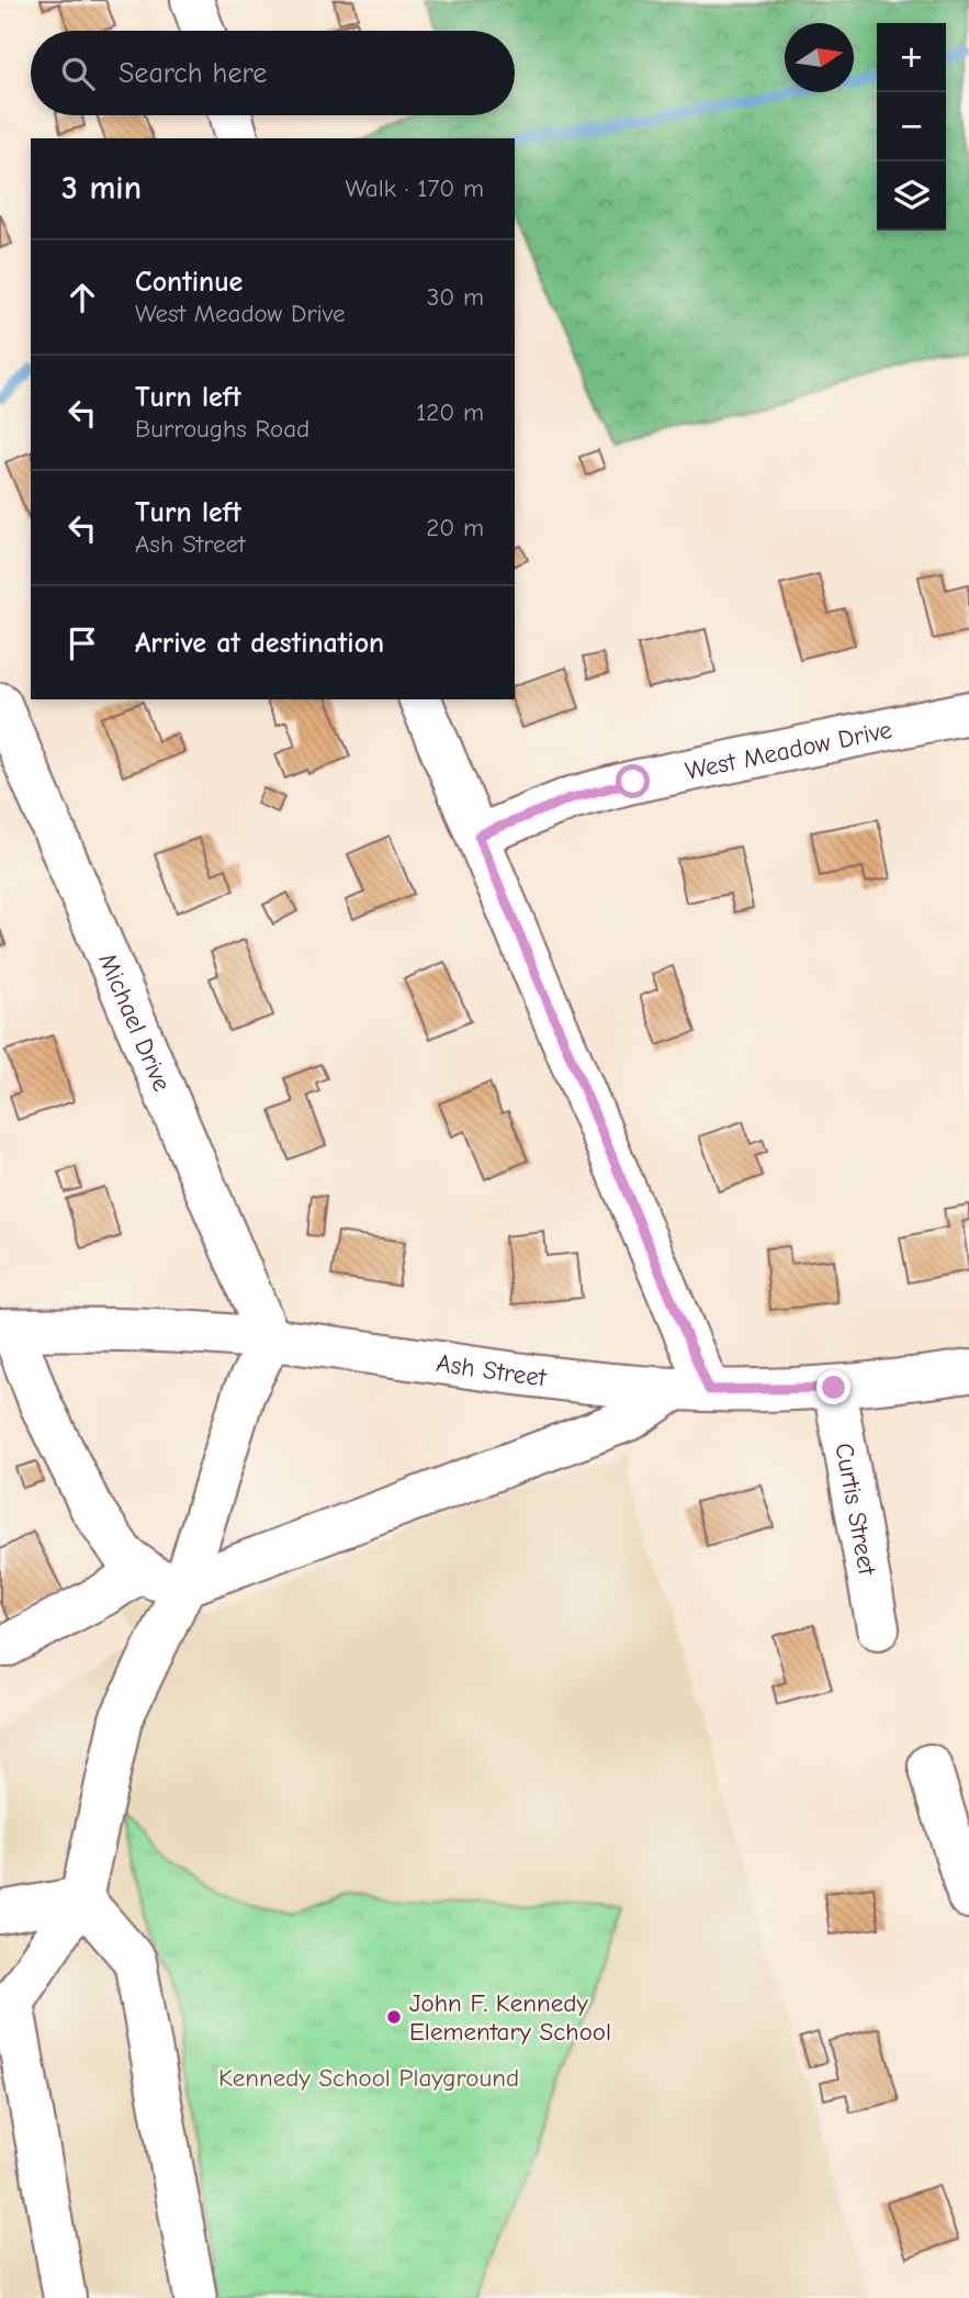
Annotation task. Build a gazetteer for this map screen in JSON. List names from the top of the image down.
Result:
{
  "streets": {
    "street": [
      "West Meadow Drive",
      "Michael Drive",
      "Ash Street",
      "Curtis Street"
    ]
  },
  "crossings": [
    ["Michael Drive", "Ash Street"],
    ["Ash Street", "Curtis Street"]
  ],
  "parks": ["Kennedy School Playground"],
  "places": ["John F. Kennedy Elementary School"],
  "north": "right",
  "page": {
    "map_buttons": ["+", "−"],
    "search": "Search here",
    "heading": ["3 min", "Walk · 170 m"],
    "list": [
      ["Continue", "West Meadow Drive", "30 m"],
      ["Turn left", "Burroughs Road", "120 m"],
      ["Turn left", "Ash Street", "20 m"],
      "Arrive at destination"
    ]
  }
}
